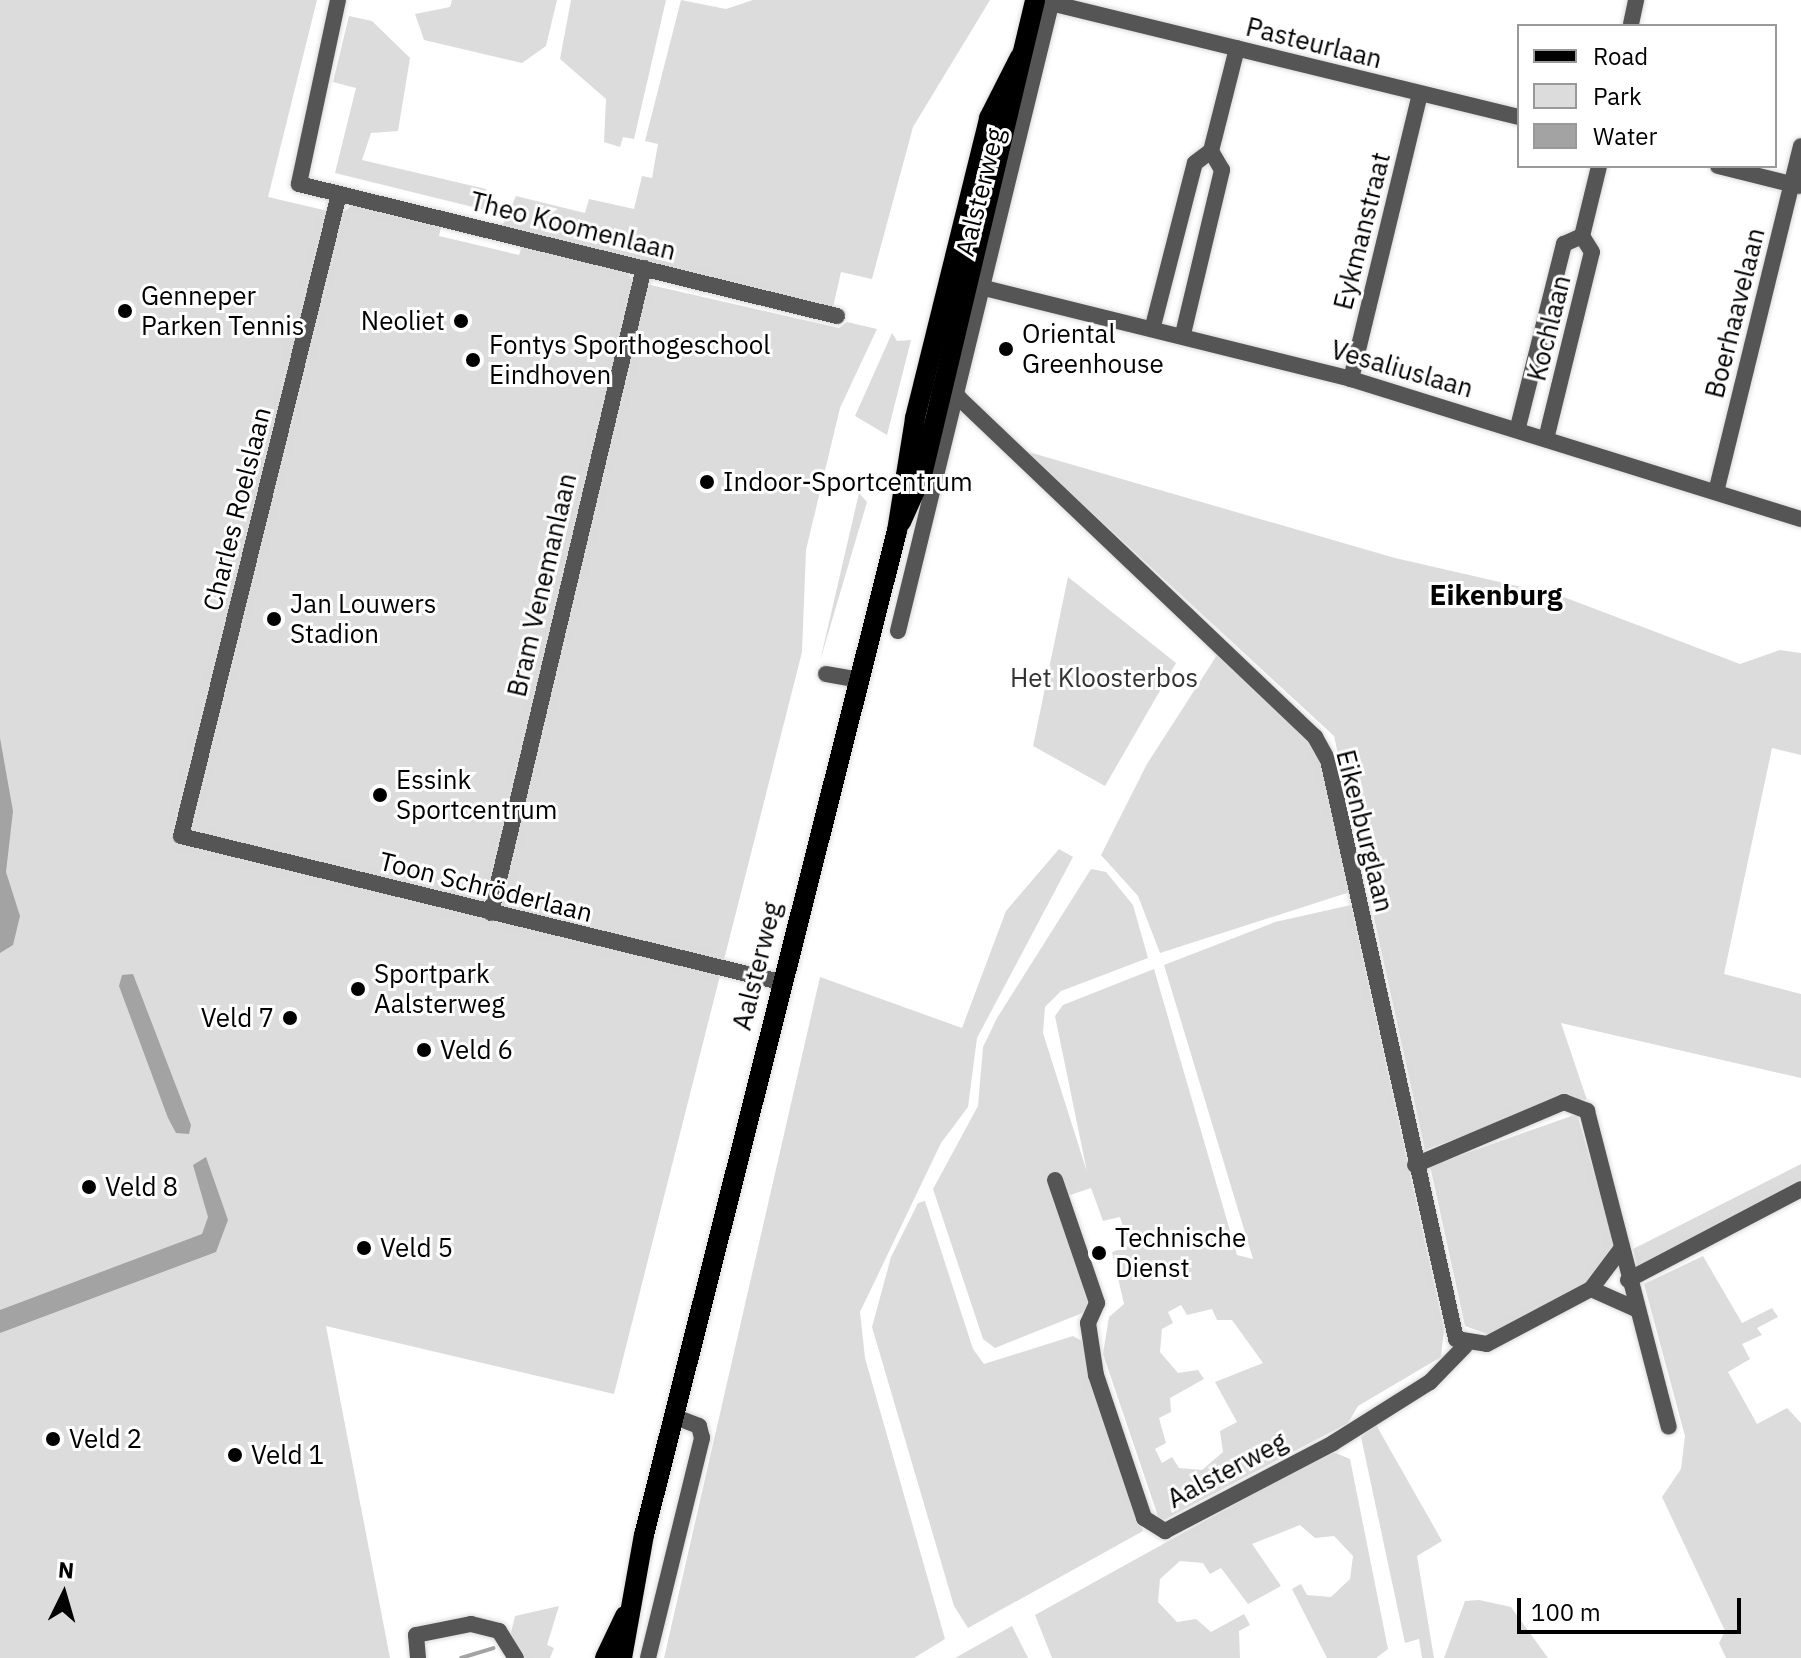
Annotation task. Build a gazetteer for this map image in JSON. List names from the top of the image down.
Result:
{
  "streets": {
    "main road": ["Aalsterweg"],
    "street": [
      "Pasteurlaan",
      "Theo Koomenlaan",
      "Eykmanstraat",
      "Boerhaavelaan",
      "Kochlaan",
      "Vesaliuslaan",
      "Charles Roelslaan",
      "Bram Venemanlaan",
      "Eikenburglaan",
      "Toon Schröderlaan"
    ]
  },
  "crossings": [
    ["Pasteurlaan", "Aalsterweg"],
    ["Pasteurlaan", "Eykmanstraat"],
    ["Aalsterweg", "Vesaliuslaan"],
    ["Aalsterweg", "Eikenburglaan"],
    ["Aalsterweg", "Toon Schröderlaan"],
    ["Theo Koomenlaan", "Charles Roelslaan"],
    ["Theo Koomenlaan", "Bram Venemanlaan"],
    ["Eykmanstraat", "Vesaliuslaan"],
    ["Boerhaavelaan", "Vesaliuslaan"],
    ["Kochlaan", "Vesaliuslaan"],
    ["Charles Roelslaan", "Toon Schröderlaan"],
    ["Bram Venemanlaan", "Toon Schröderlaan"]
  ],
  "districts": ["Eikenburg"],
  "parks": ["Het Kloosterbos"],
  "places": [
    "Genneper Parken Tennis",
    "Neoliet",
    "Oriental Greenhouse",
    "Fontys Sporthogeschool Eindhoven",
    "Indoor-Sportcentrum",
    "Jan Louwers Stadion",
    "Essink Sportcentrum",
    "Sportpark Aalsterweg",
    "Veld 7",
    "Veld 6",
    "Veld 8",
    "Veld 5",
    "Technische Dienst",
    "Veld 2",
    "Veld 1"
  ],
  "legend": ["Road", "Park", "Water"],
  "scale_bar": "100 m",
  "north": "top"
}
